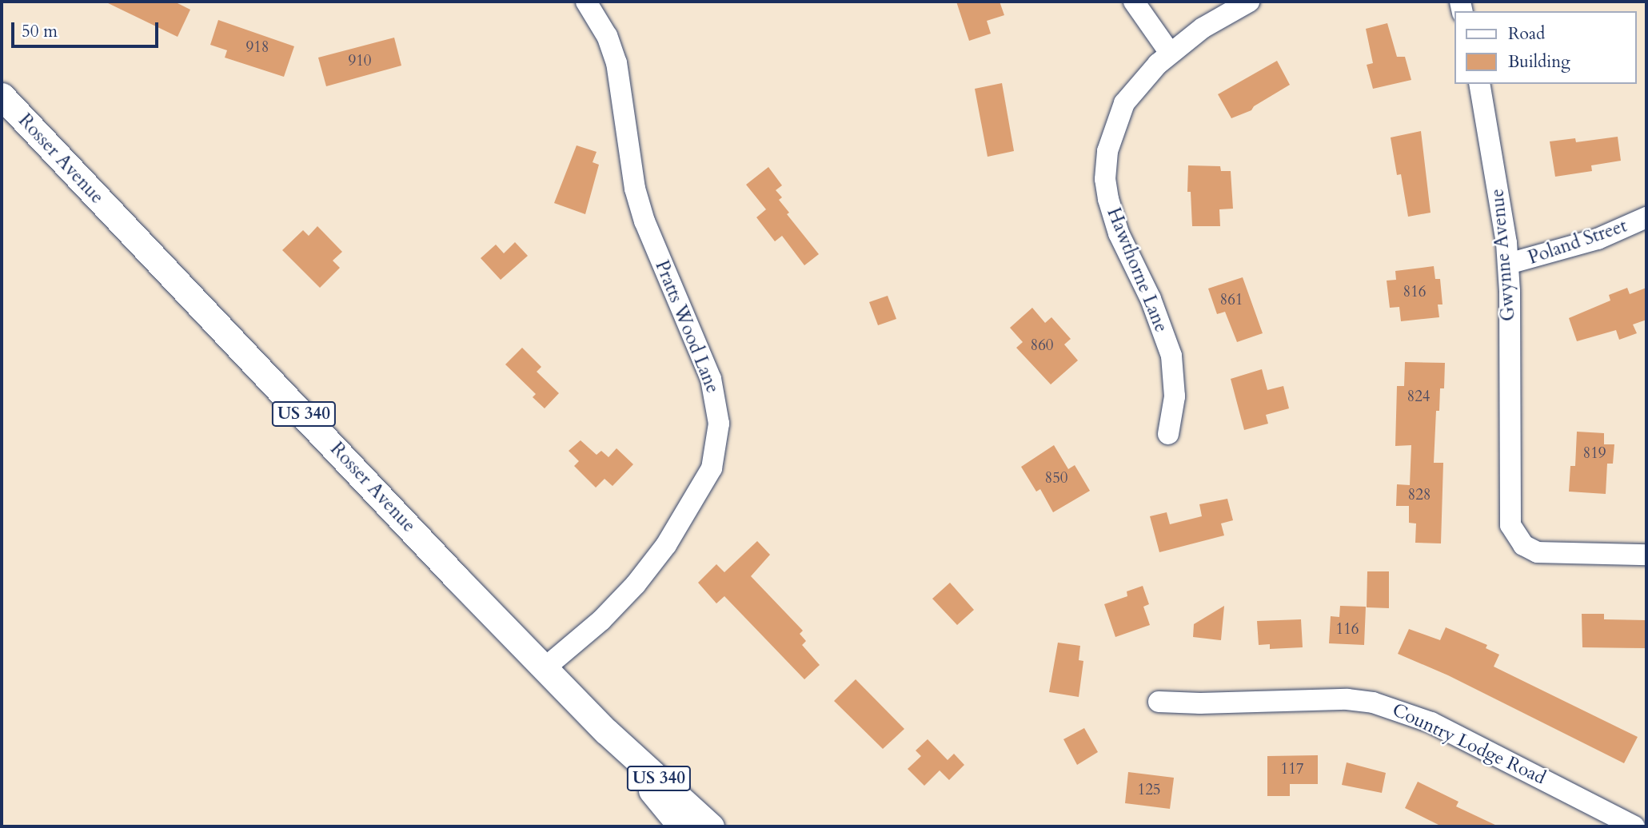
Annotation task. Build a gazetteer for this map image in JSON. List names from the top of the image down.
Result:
{
  "streets": {
    "main road": ["Rosser Avenue", "US 340"],
    "street": [
      "Poland Street",
      "Gwynne Avenue",
      "Hawthorne Lane",
      "Pratts Wood Lane",
      "Country Lodge Road"
    ]
  },
  "crossings": [
    ["Rosser Avenue", "Pratts Wood Lane"],
    ["Poland Street", "Gwynne Avenue"]
  ],
  "house_numbers": [
    "918",
    "910",
    "816",
    "861",
    "860",
    "824",
    "819",
    "850",
    "828",
    "116",
    "117",
    "125"
  ],
  "legend": ["Road", "Building"],
  "scale_bar": "50 m"
}
